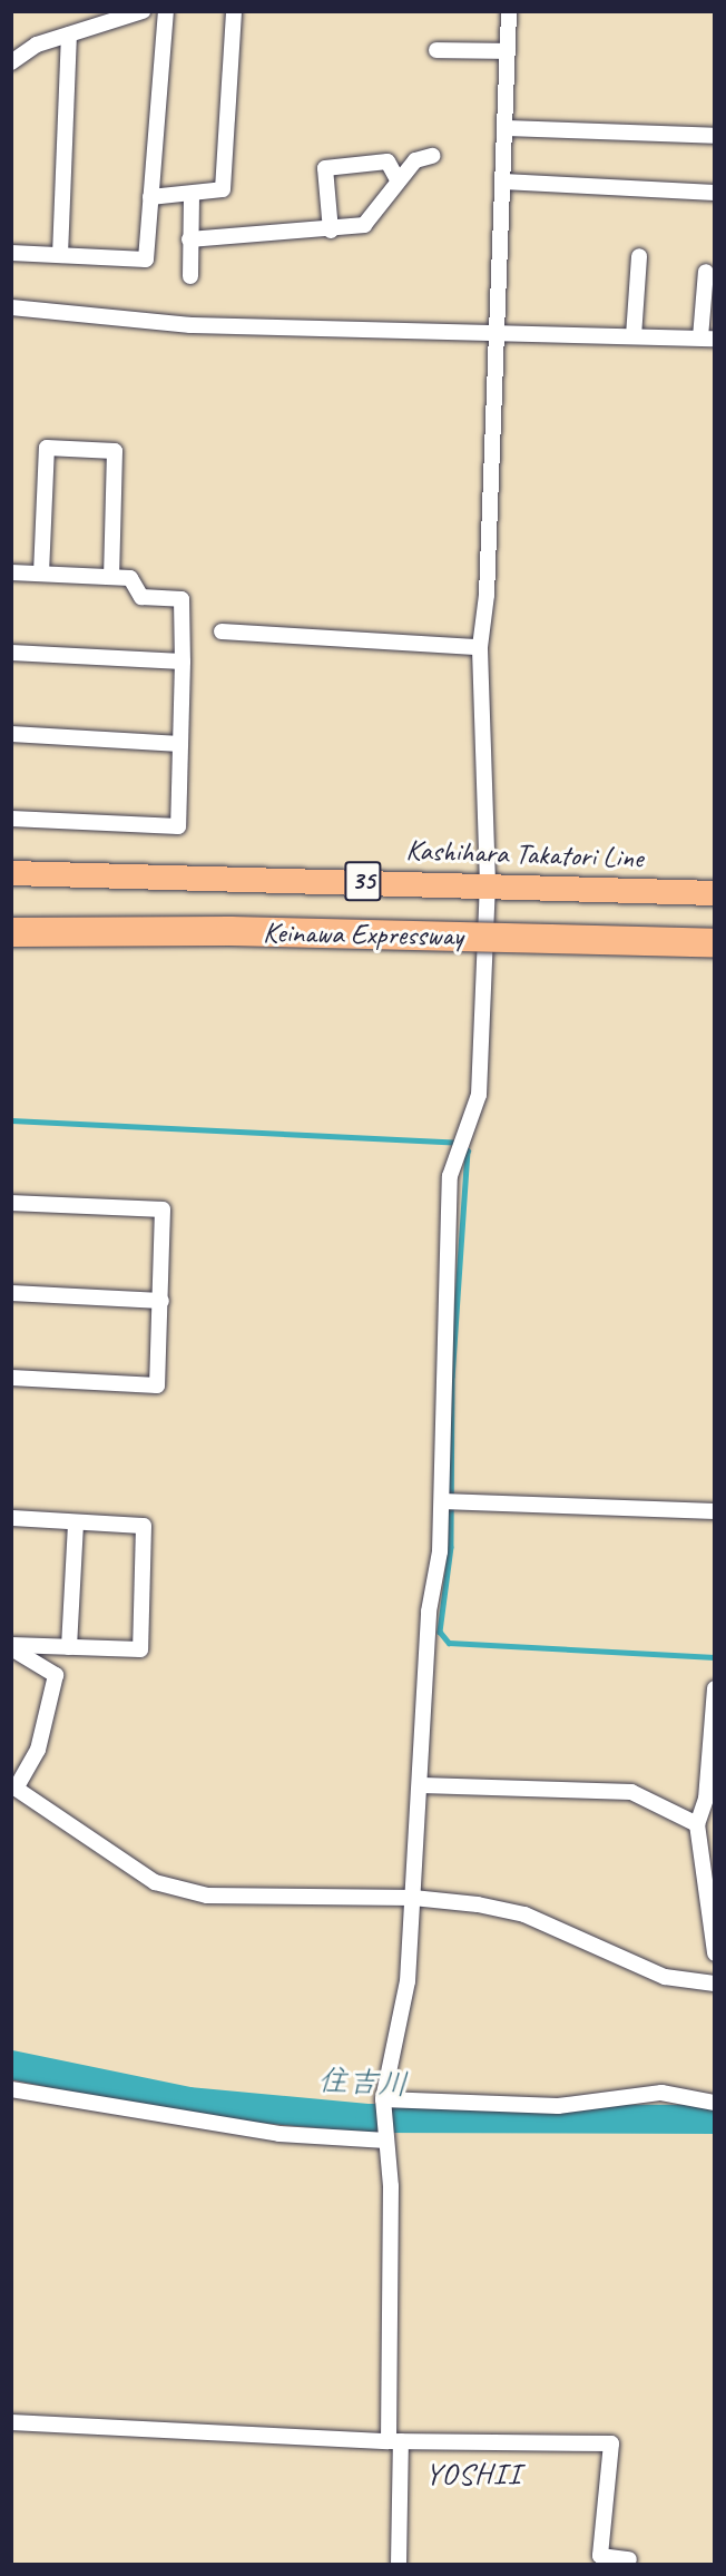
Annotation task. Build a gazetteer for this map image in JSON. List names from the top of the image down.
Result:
{
  "streets": {
    "highway": ["Keinawa Expressway"],
    "main road": ["Kashihara Takatori Line", "35"]
  },
  "districts": ["YOSHII"],
  "water": ["住吉川"]
}
